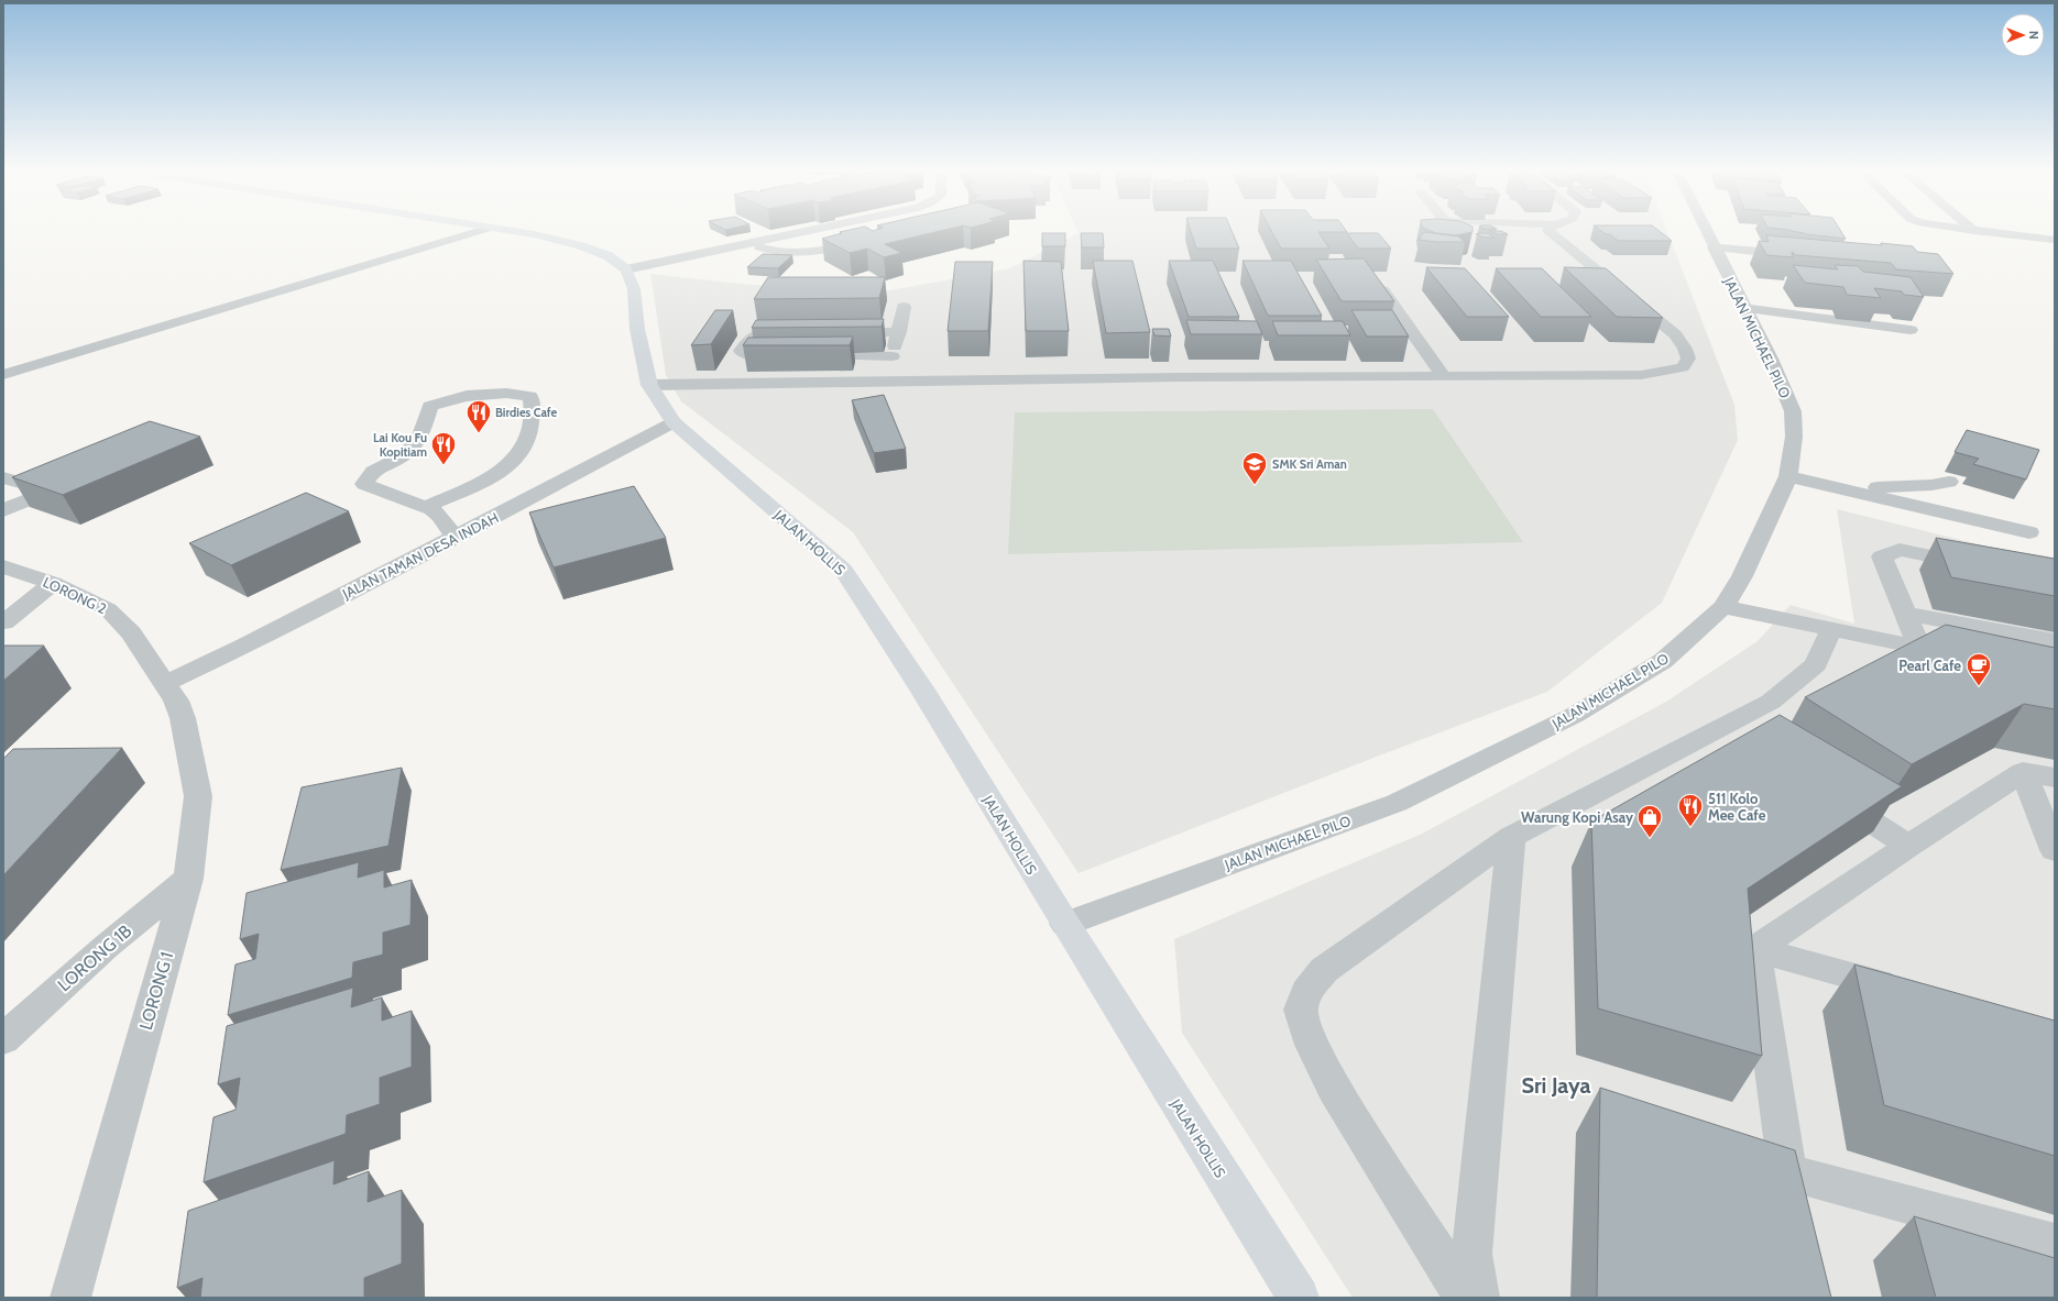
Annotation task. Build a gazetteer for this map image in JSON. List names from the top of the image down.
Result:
{
  "streets": {
    "main road": ["JALAN HOLLIS"],
    "street": [
      "JALAN MICHAEL PILO",
      "JALAN TAMAN DESA INDAH",
      "LORONG 2",
      "LORONG 1B",
      "LORONG 1"
    ]
  },
  "crossings": [
    ["JALAN MICHAEL PILO", "JALAN HOLLIS"],
    ["JALAN HOLLIS", "JALAN TAMAN DESA INDAH"],
    ["JALAN TAMAN DESA INDAH", "LORONG 2"],
    ["JALAN TAMAN DESA INDAH", "LORONG 1"],
    ["LORONG 2", "LORONG 1"],
    ["LORONG 1B", "LORONG 1"]
  ],
  "districts": ["Sri Jaya"],
  "places": {
    "restaurant": ["Birdies Cafe", "Lai Kou Fu Kopitiam", "511 Kolo Mee Cafe"],
    "school or university": ["SMK Sri Aman"],
    "cafe": ["Pearl Cafe"],
    "shop": ["Warung Kopi Asay"]
  },
  "north": "right"
}
